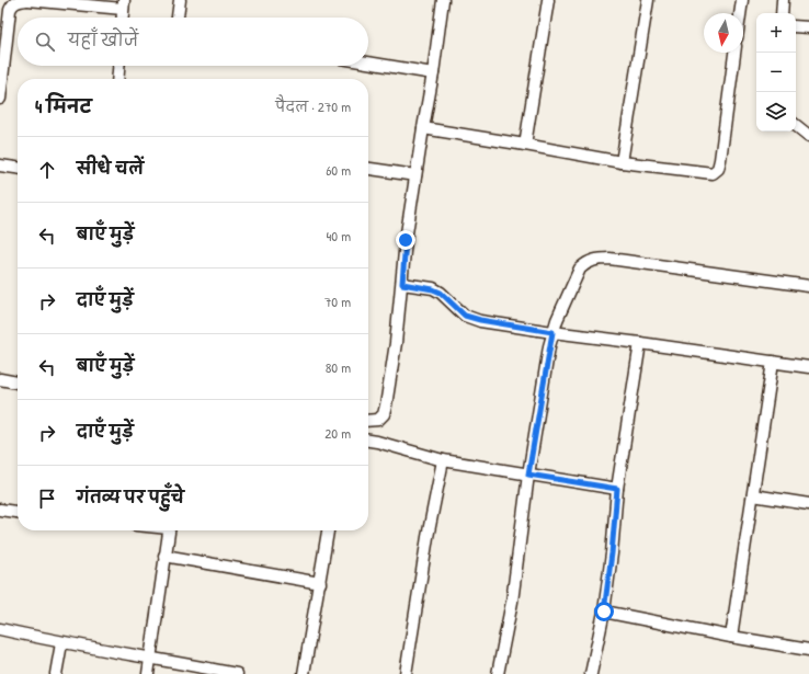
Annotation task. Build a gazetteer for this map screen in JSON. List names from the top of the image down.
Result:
{
  "north": "bottom",
  "page": {
    "map_buttons": ["+", "−"],
    "search": "यहाँ खोजें",
    "heading": ["4 मिनट", "पैदल · 270 m"],
    "list": [
      ["सीधे चलें", "60 m"],
      ["बाएँ मुड़ें", "40 m"],
      ["दाएँ मुड़ें", "70 m"],
      ["बाएँ मुड़ें", "80 m"],
      ["दाएँ मुड़ें", "20 m"],
      "गंतव्य पर पहुँचे"
    ]
  }
}
